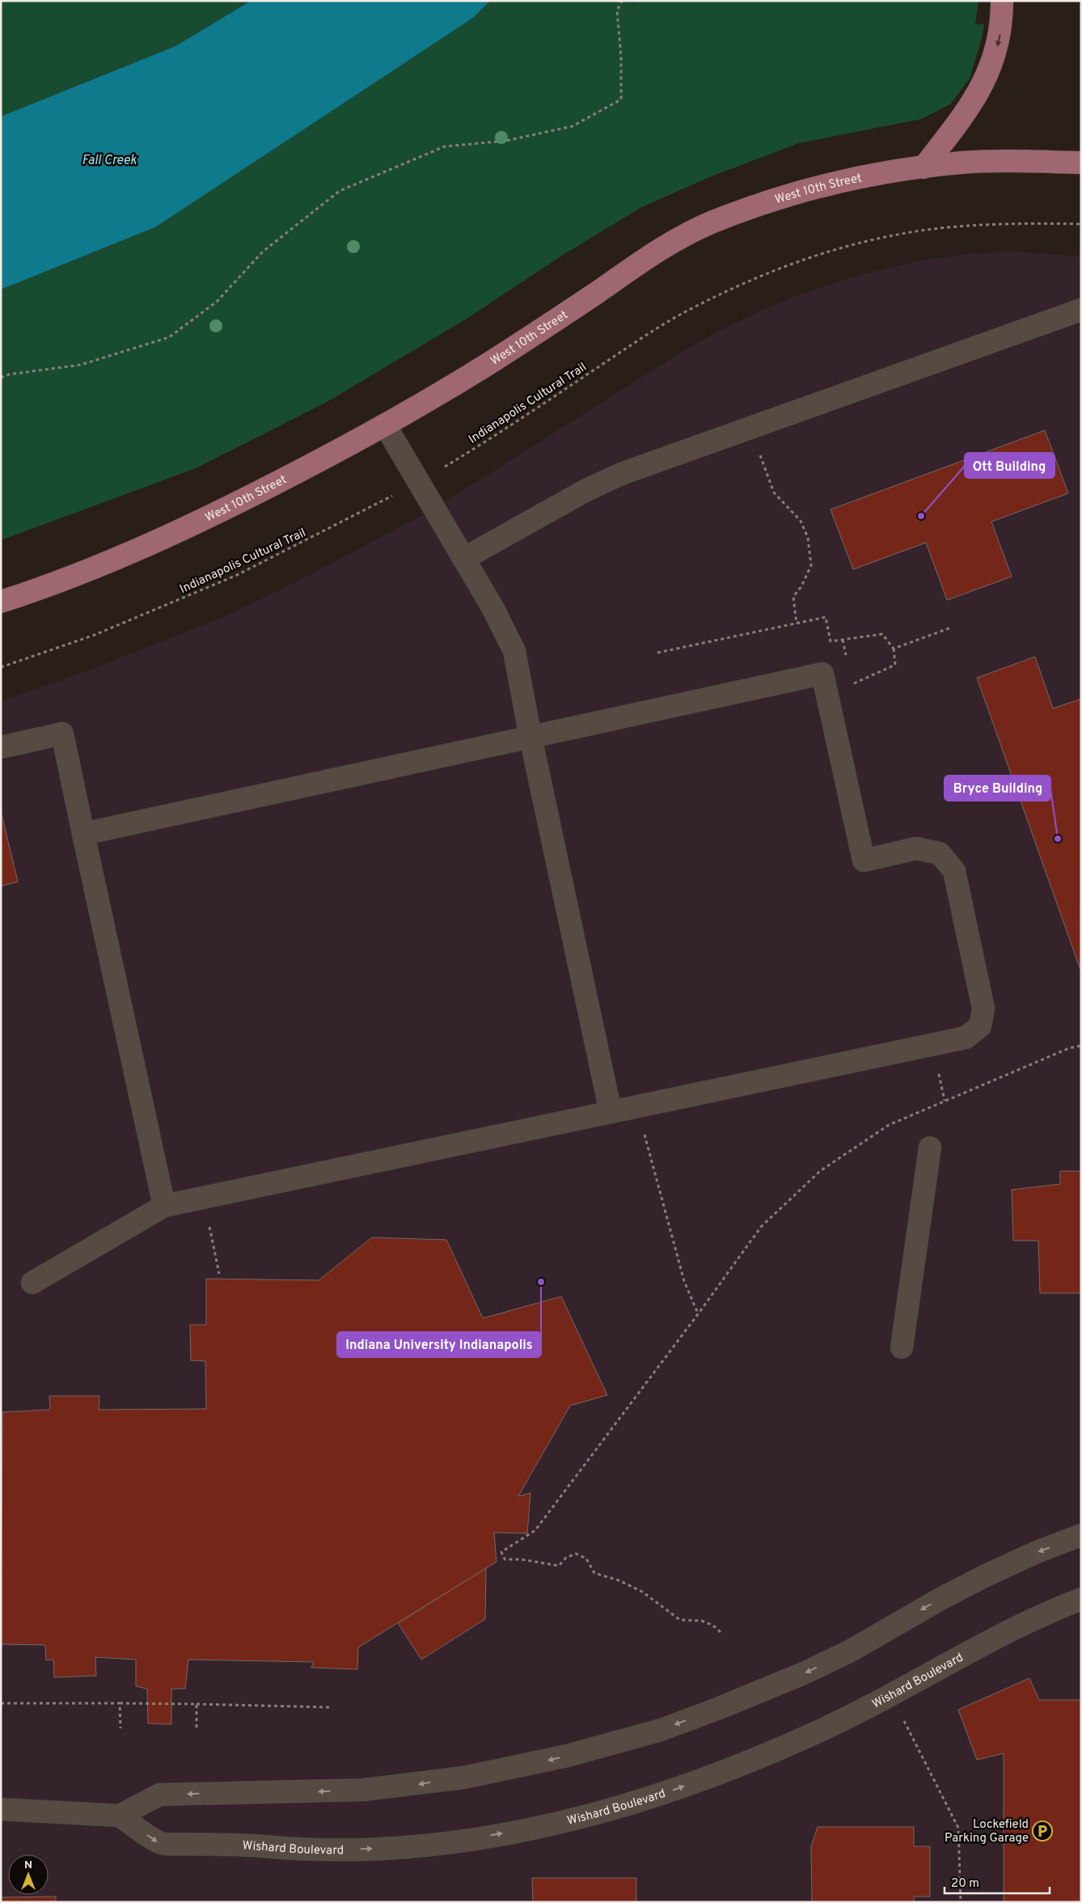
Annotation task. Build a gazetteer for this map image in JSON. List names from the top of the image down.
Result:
{
  "streets": {
    "main road": ["West 10th Street"],
    "street": ["Wishard Boulevard"],
    "path": ["Indianapolis Cultural Trail"]
  },
  "water": ["Fall Creek"],
  "places": {
    "other": ["Ott Building", "Bryce Building", "Indiana University Indianapolis"],
    "parking": ["Lockefield Parking Garage"]
  },
  "scale_bar": "20 m",
  "north": "top"
}
